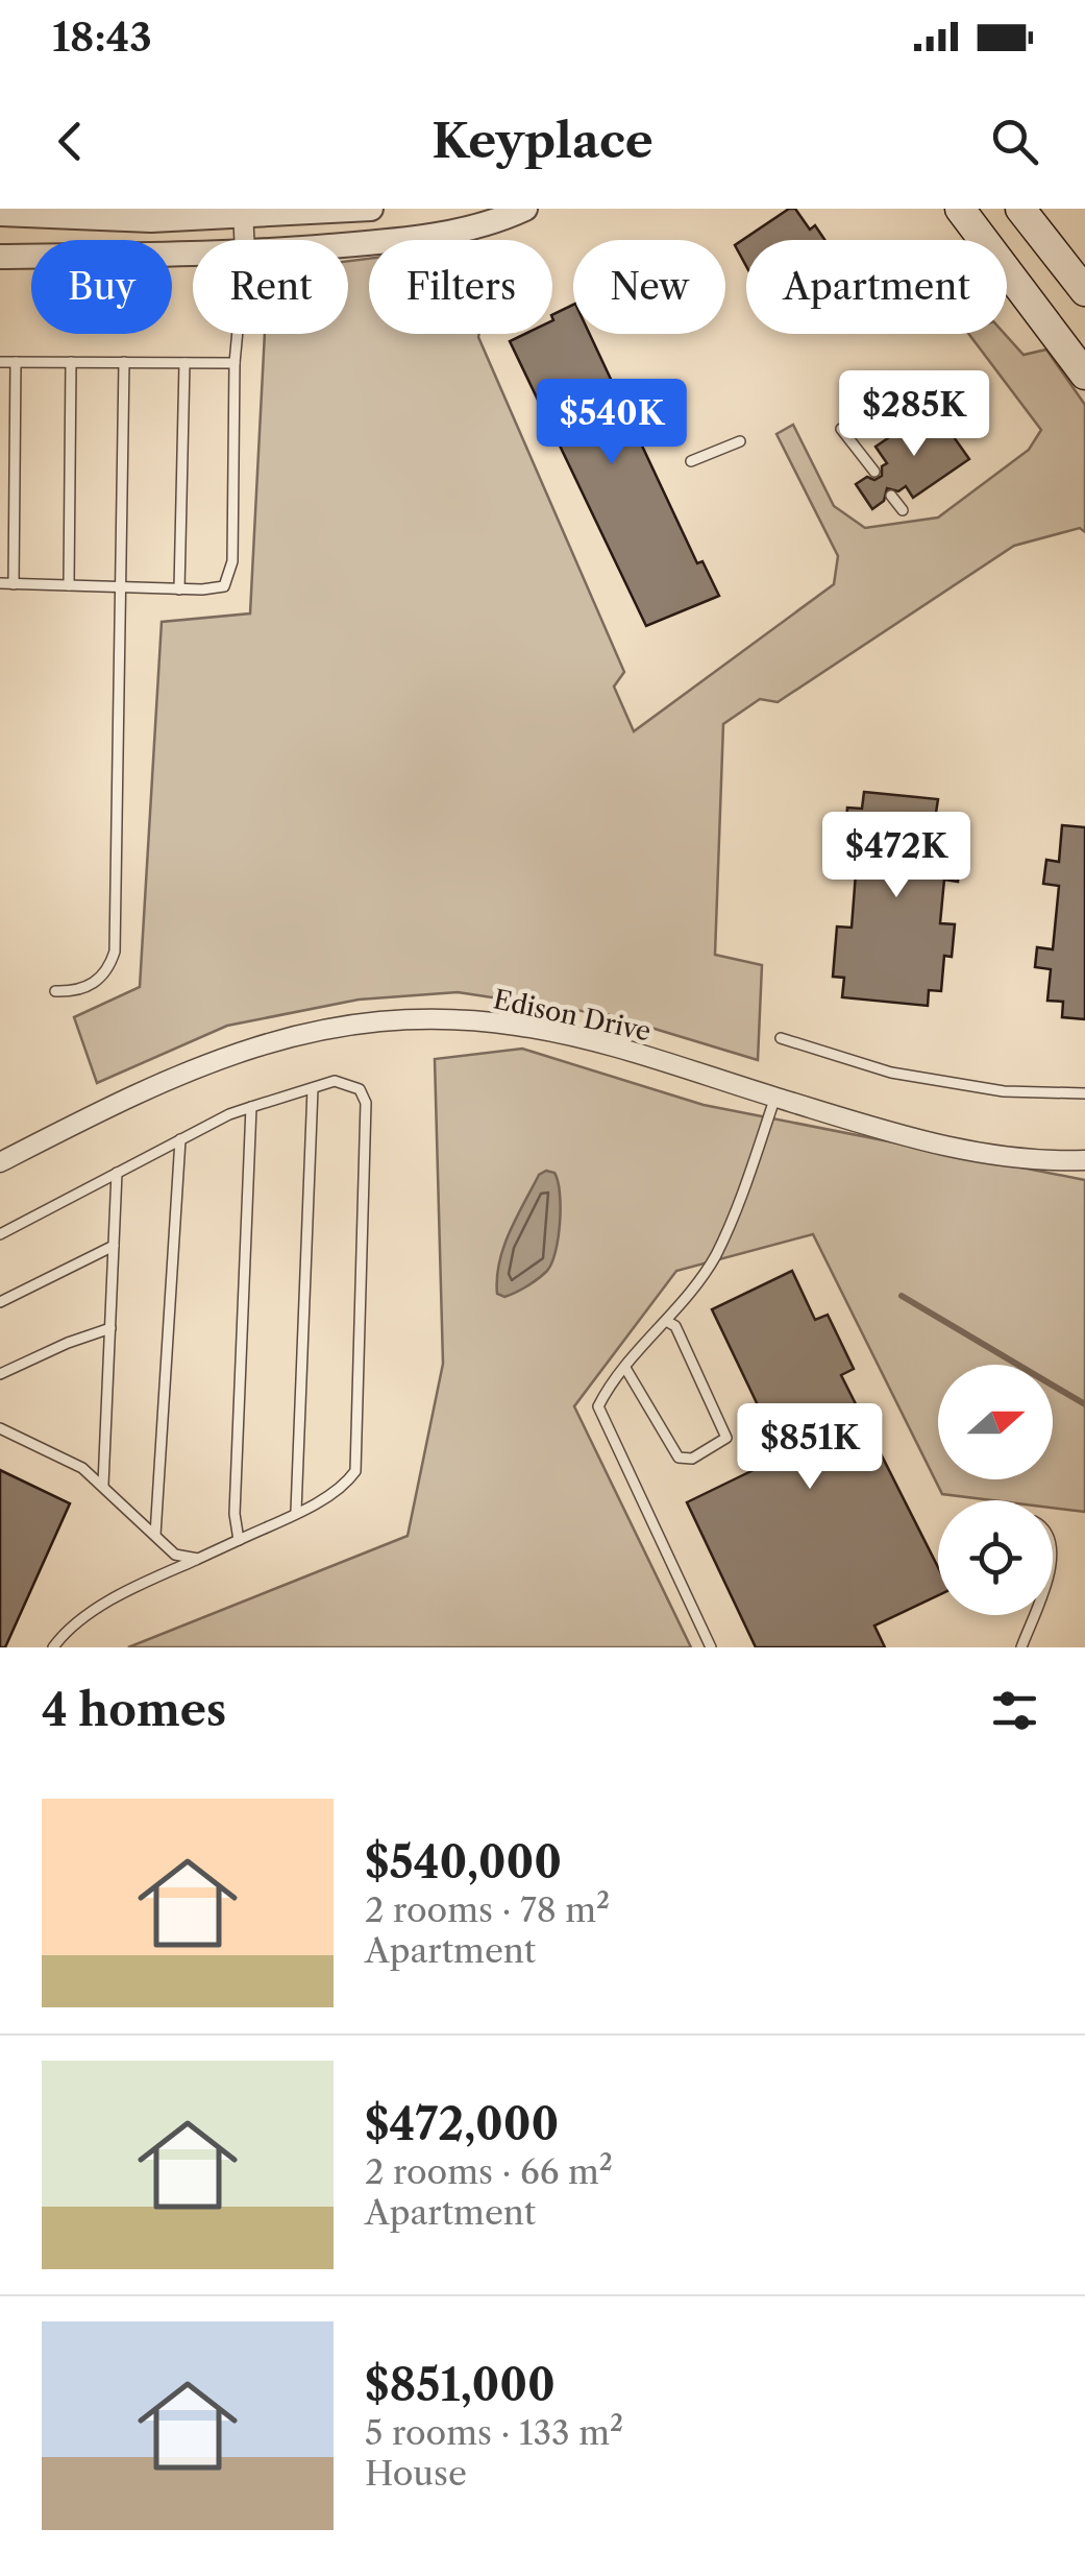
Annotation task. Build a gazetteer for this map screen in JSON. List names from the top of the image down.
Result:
{
  "streets": {
    "street": ["Edison Drive"]
  },
  "north": "right",
  "page": {
    "status": "18:43",
    "header": "Keyplace",
    "chip": [
      "Buy",
      "Rent",
      "Filters",
      "New",
      "Apartment"
    ],
    "price": [
      "$285K",
      "$540K",
      "$472K",
      "$851K"
    ],
    "heading": "4 homes",
    "list": [
      {
        "name": "$540,000",
        "note": "2 rooms · 78 m² · Apartment"
      },
      {
        "name": "$472,000",
        "note": "2 rooms · 66 m² · Apartment"
      },
      {
        "name": "$851,000",
        "note": "5 rooms · 133 m² · House"
      }
    ]
  }
}
